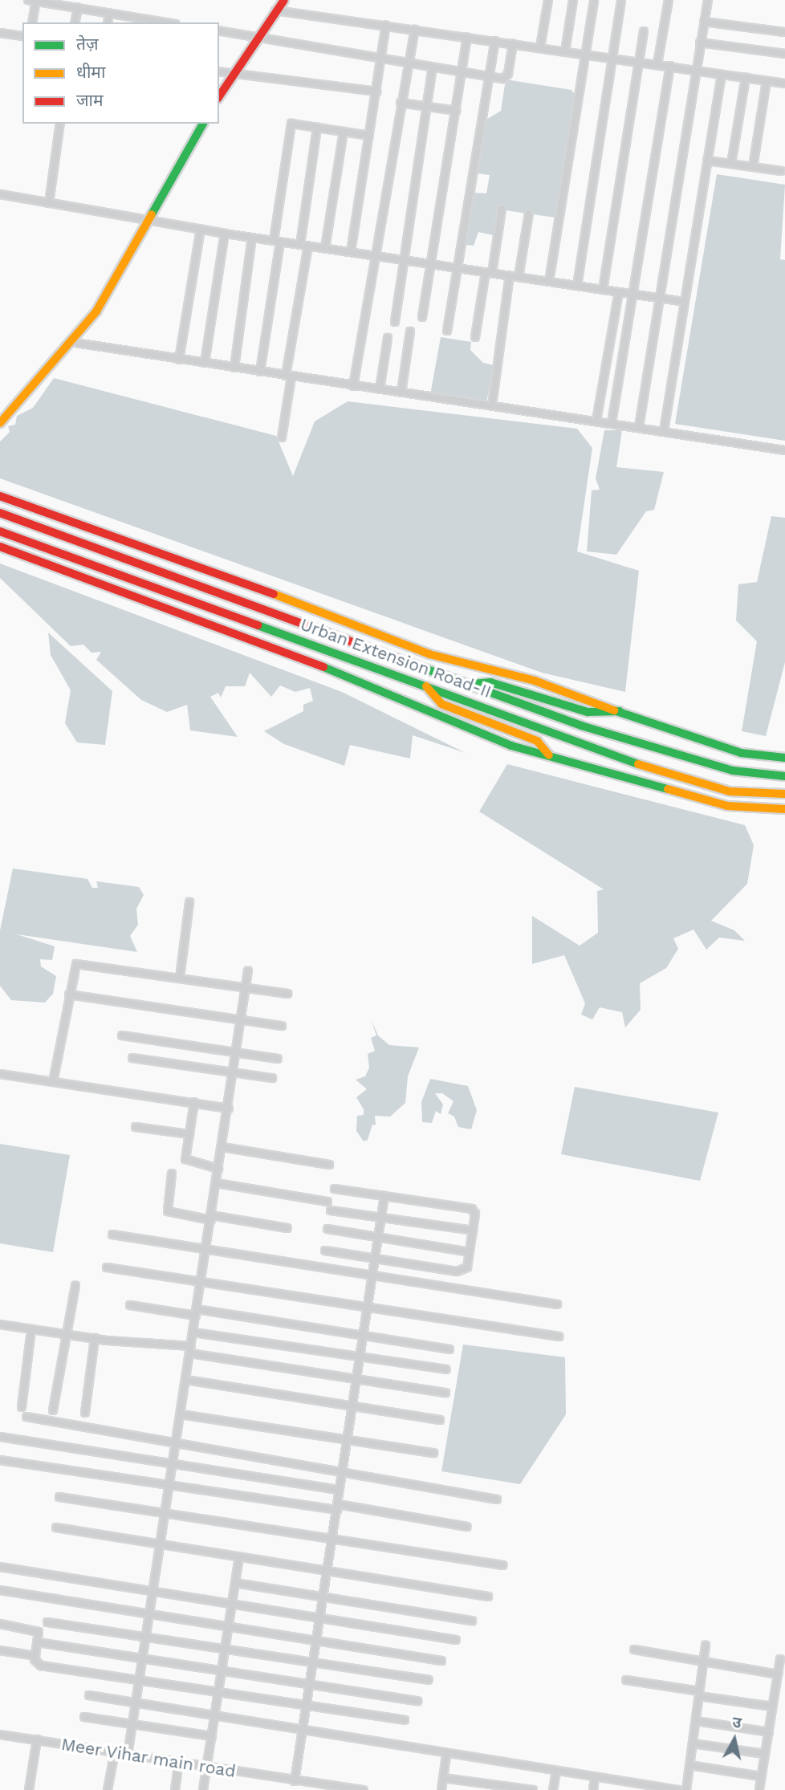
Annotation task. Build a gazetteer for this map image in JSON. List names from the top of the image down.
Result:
{
  "streets": {
    "main road": ["Urban Extension Road-II"],
    "street": ["Meer Vihar main road"]
  },
  "legend": ["तेज़", "धीमा", "जाम"],
  "north": "top"
}
